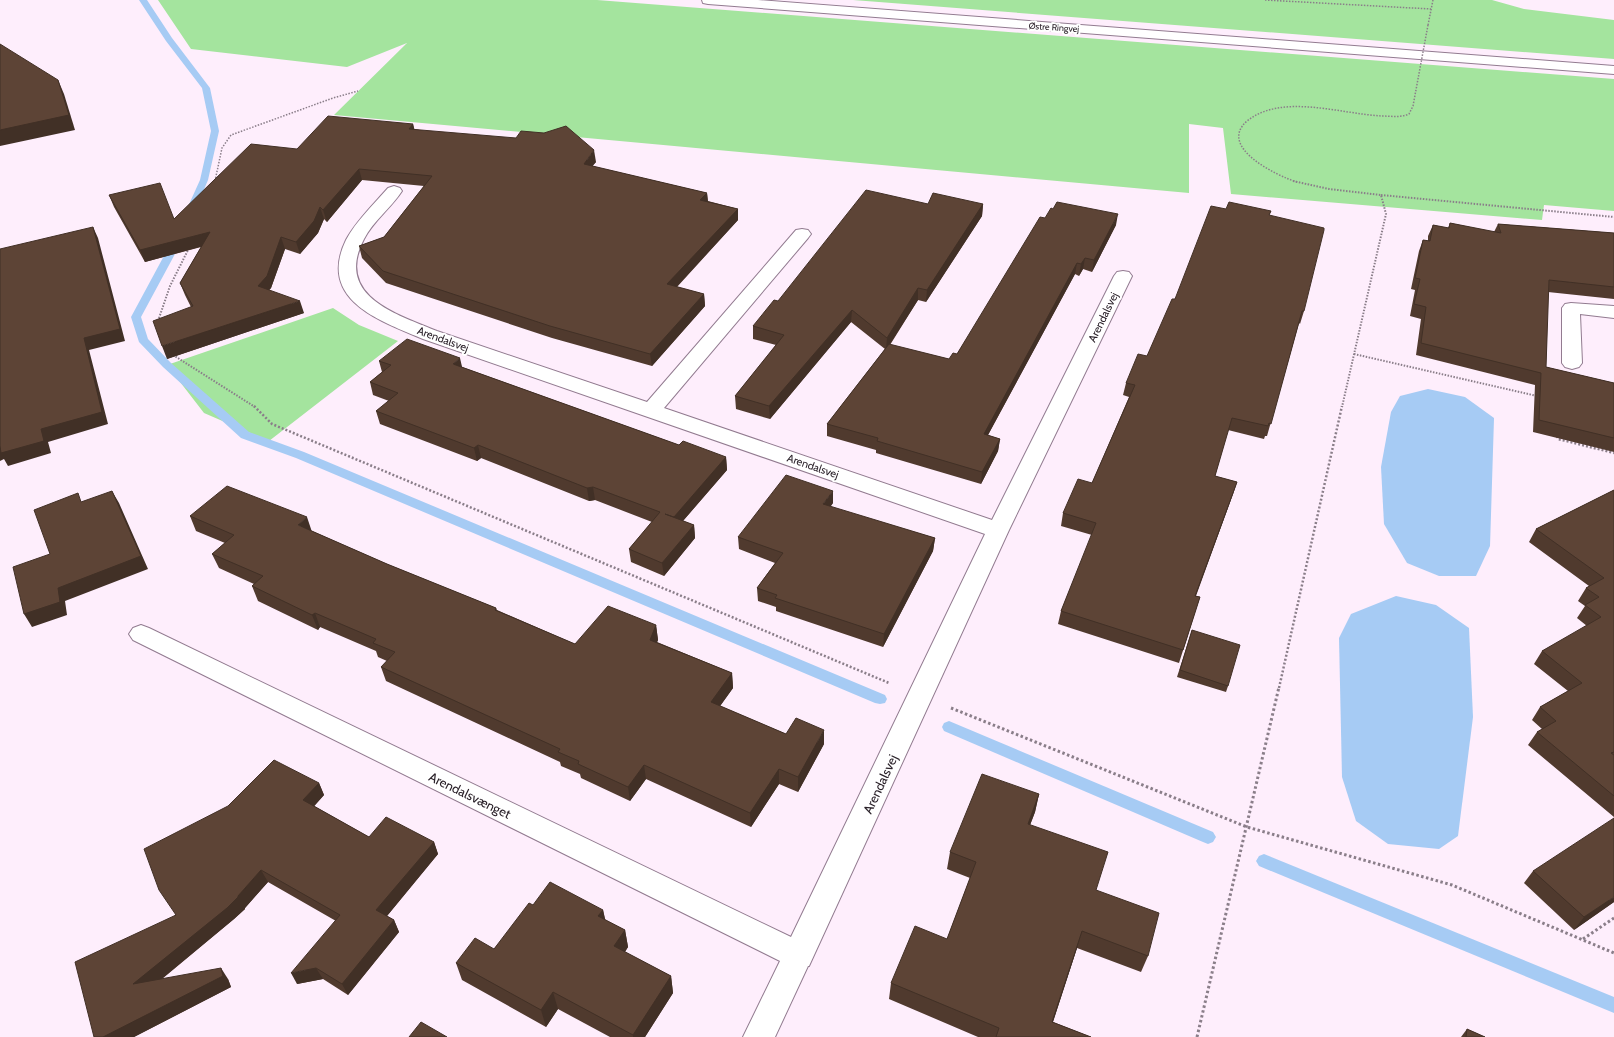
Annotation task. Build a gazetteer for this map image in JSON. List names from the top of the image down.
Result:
{
  "streets": {
    "street": ["Østre Ringvej", "Arendalsvej", "Arendalsvænget"]
  },
  "crossings": [
    ["Arendalsvej", "Arendalsvænget"]
  ]
}
